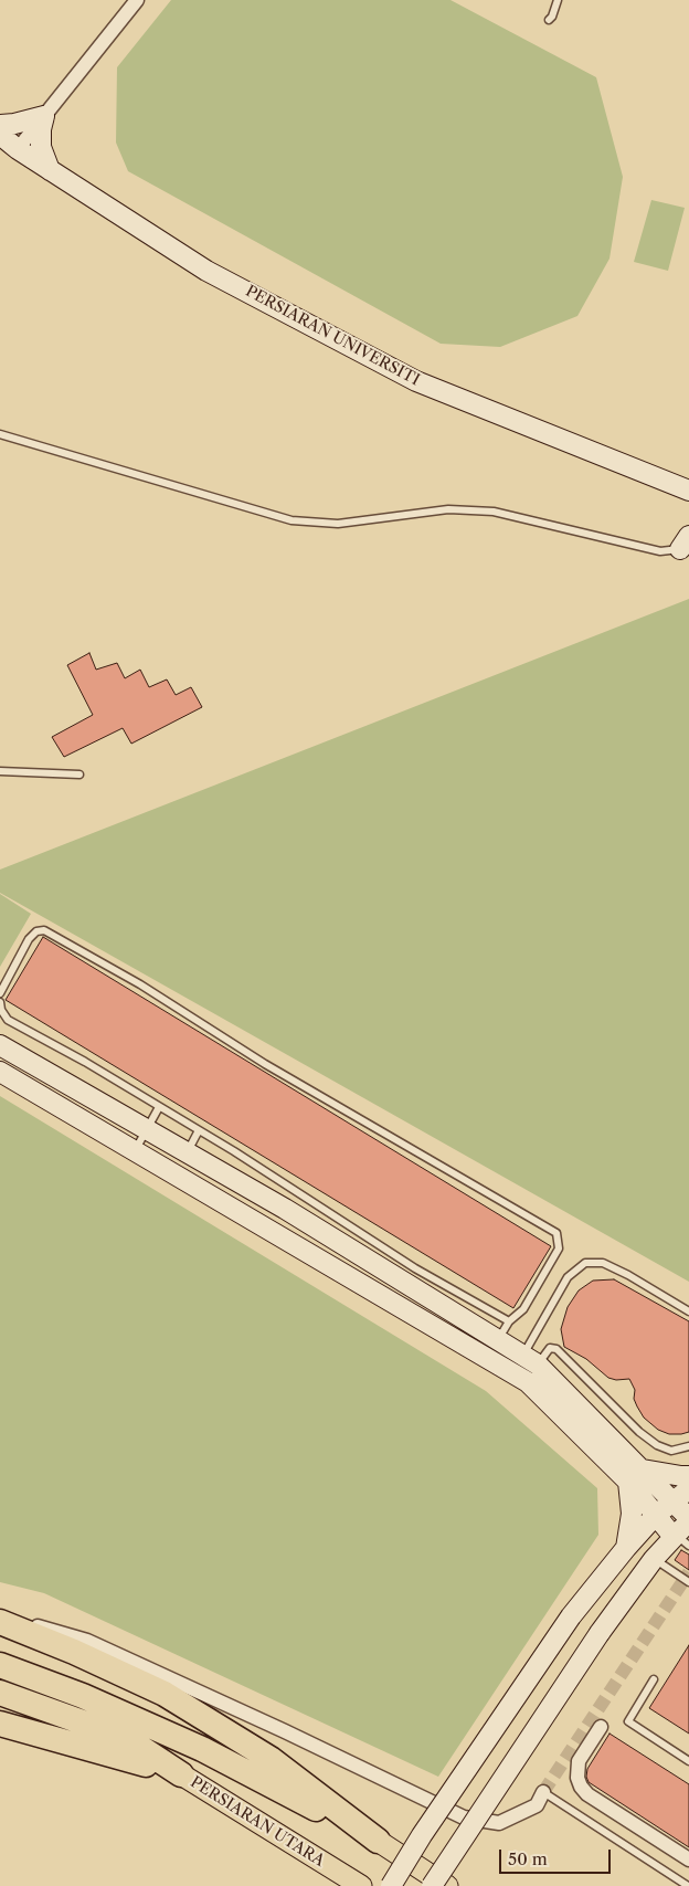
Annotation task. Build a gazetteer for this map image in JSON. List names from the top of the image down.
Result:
{
  "streets": {
    "main road": ["PERSIARAN UTARA"],
    "street": ["PERSIARAN UNIVERSITI"]
  },
  "scale_bar": "50 m"
}
